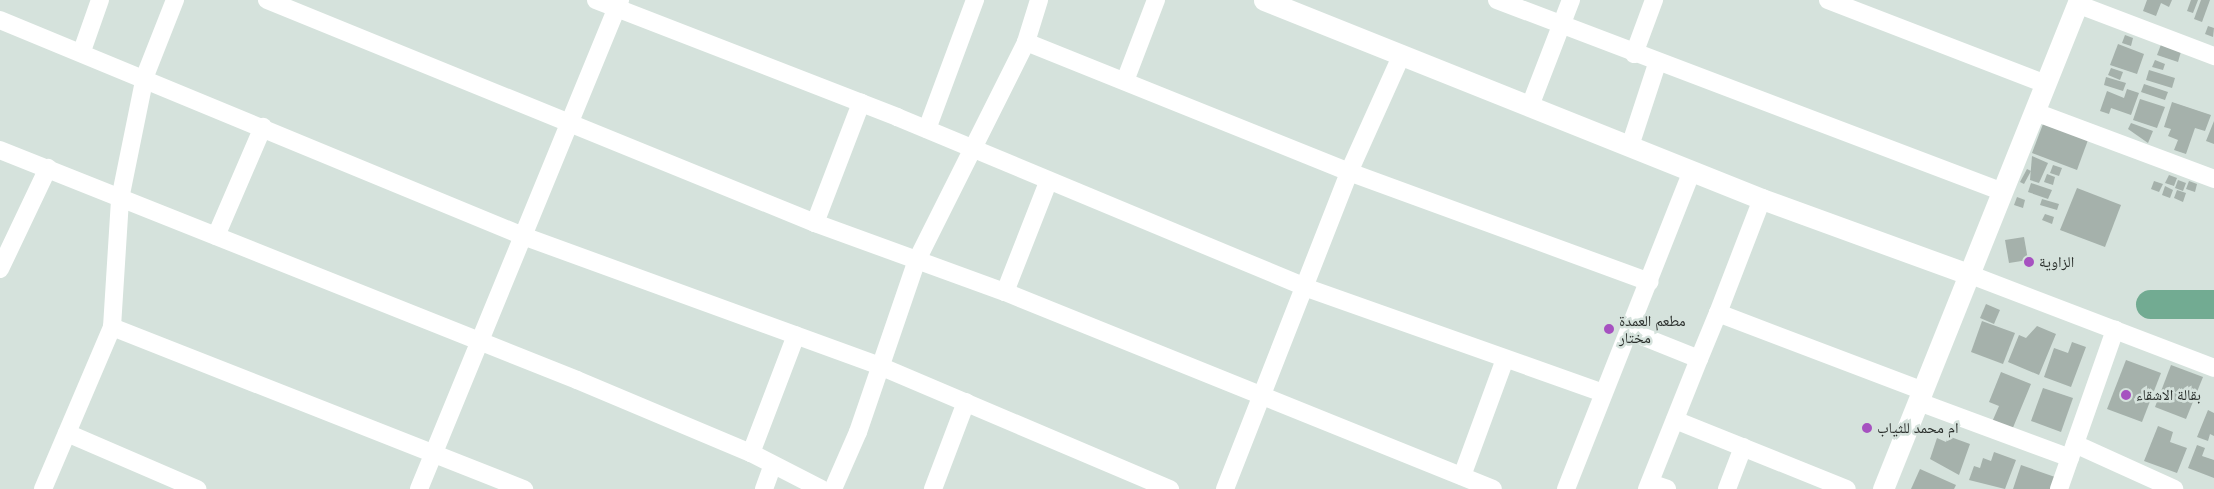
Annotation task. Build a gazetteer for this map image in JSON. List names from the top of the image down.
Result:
{
  "places": [
    "الزاوية",
    "مطعم العمدة مختار",
    "بقالة الاشقاء",
    "ام محمد للثياب"
  ]
}
